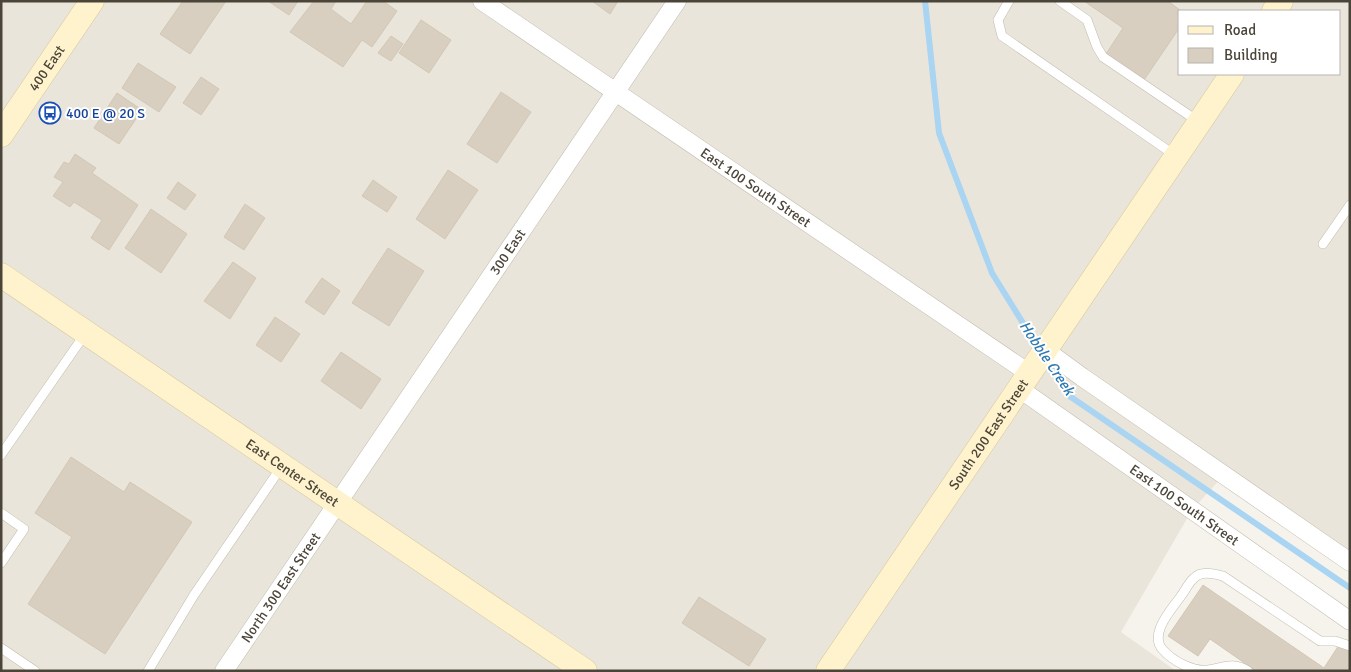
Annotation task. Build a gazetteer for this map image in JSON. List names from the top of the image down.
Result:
{
  "streets": {
    "street": [
      "400 East",
      "East 100 South Street",
      "300 East",
      "South 200 East Street",
      "East Center Street",
      "North 300 East Street"
    ]
  },
  "crossings": [
    ["East 100 South Street", "300 East"],
    ["East 100 South Street", "South 200 East Street"],
    ["300 East", "East Center Street"],
    ["300 East", "North 300 East Street"],
    ["East Center Street", "North 300 East Street"]
  ],
  "water": ["Hobble Creek"],
  "places": {
    "bus stop": ["400 E @ 20 S"]
  },
  "legend": ["Road", "Building"]
}
